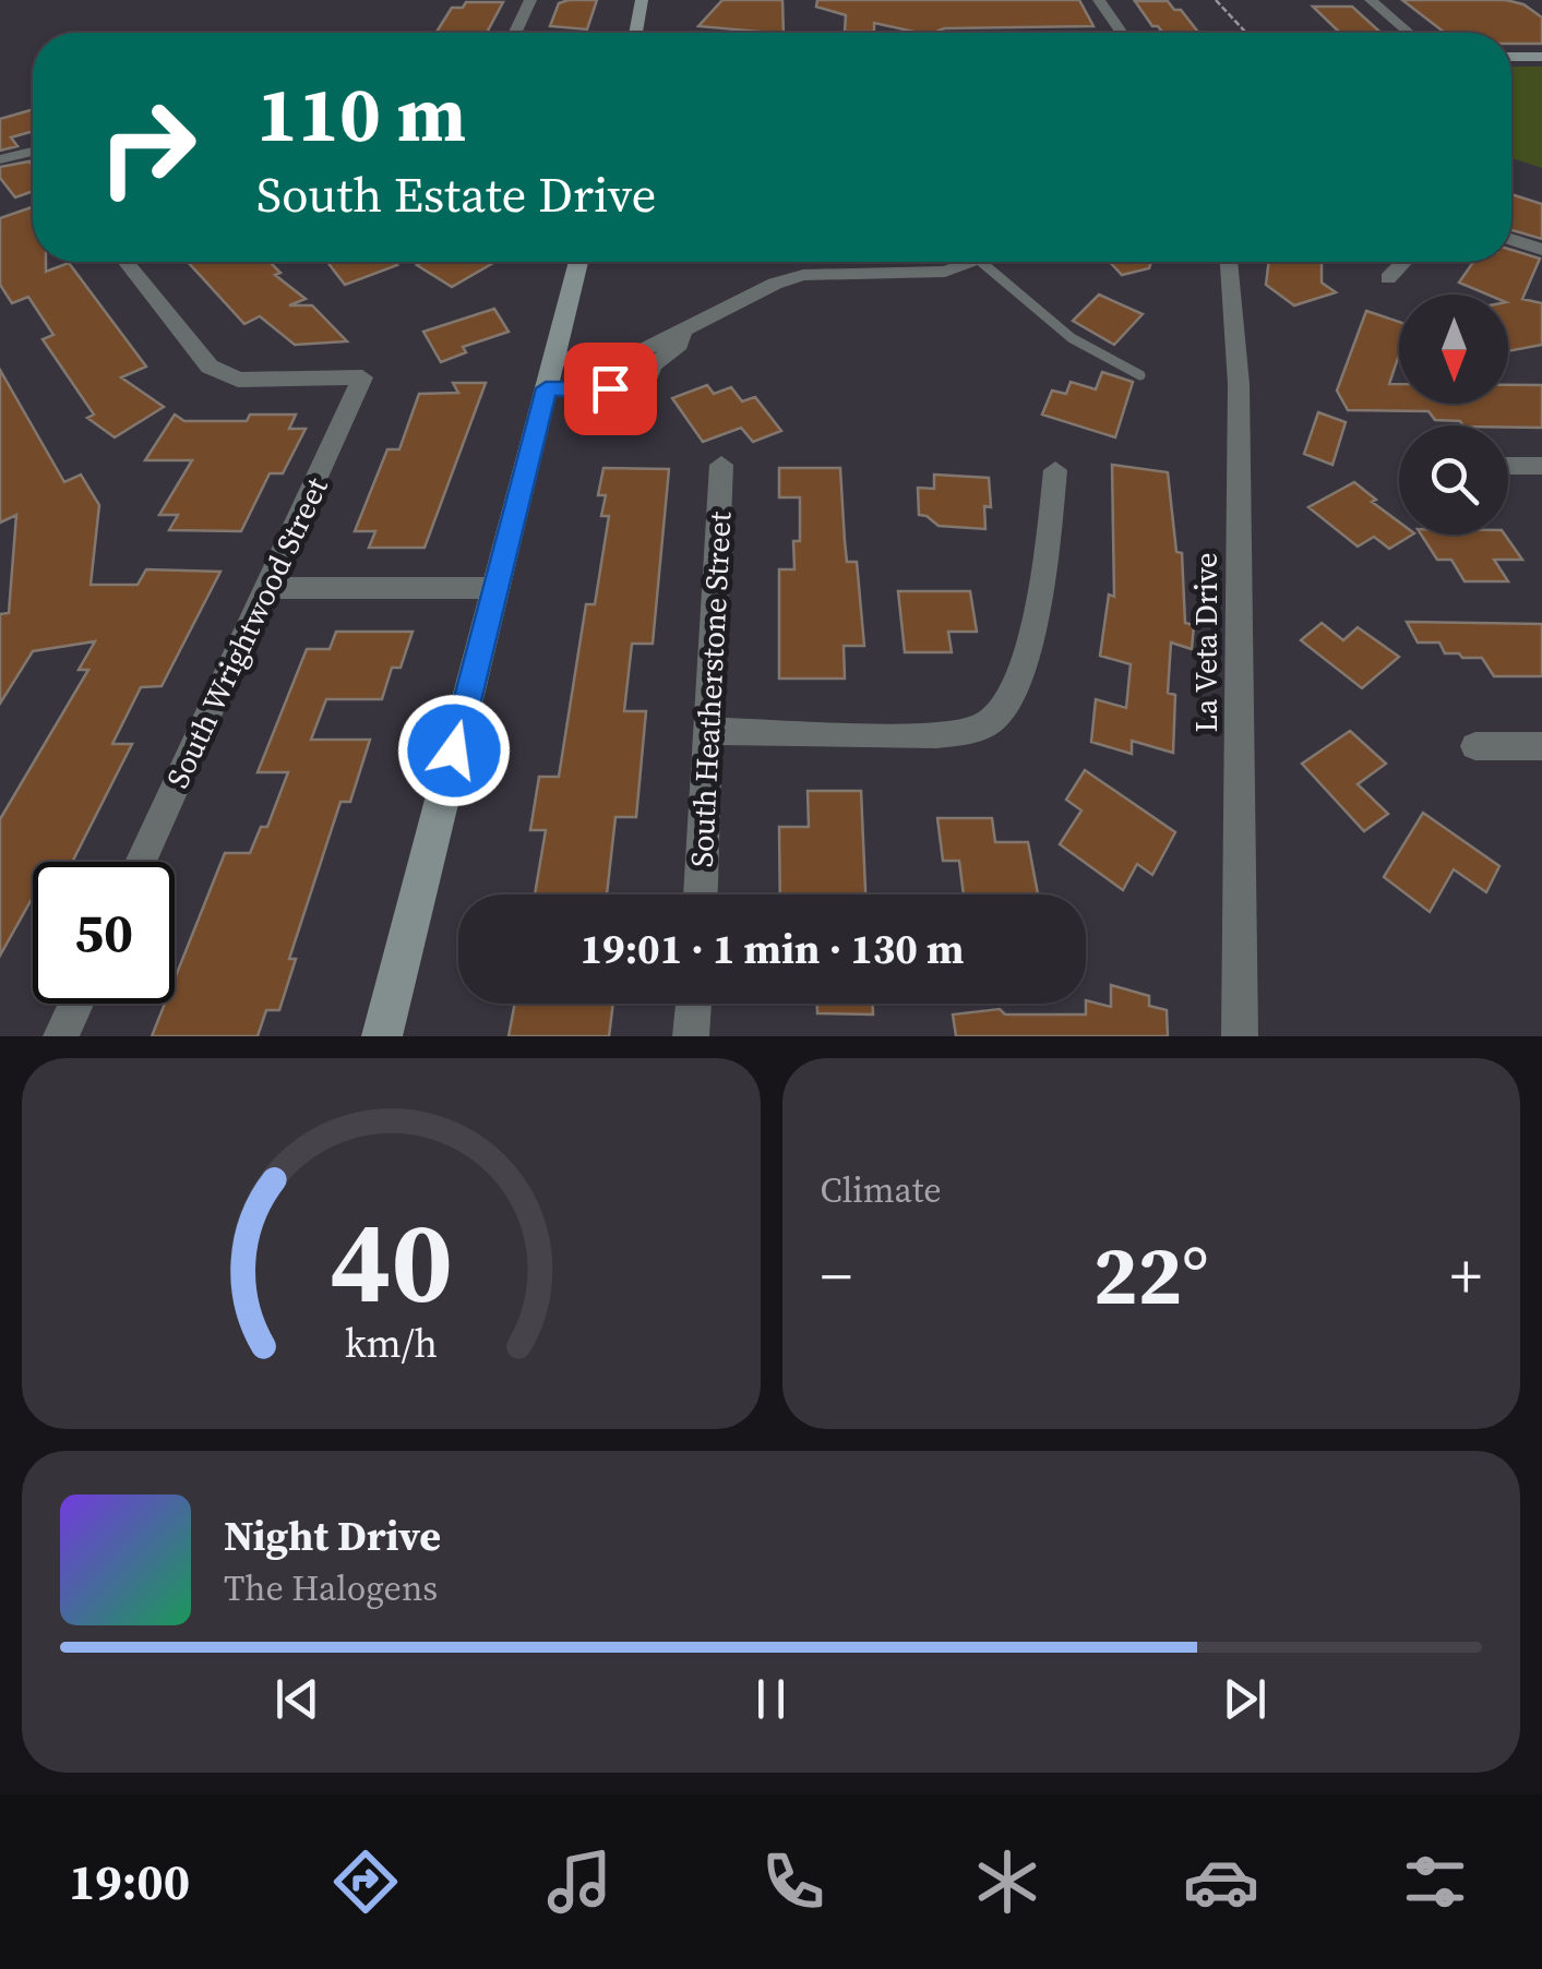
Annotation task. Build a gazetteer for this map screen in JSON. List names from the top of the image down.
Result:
{
  "streets": {
    "street": ["South Wrightwood Street", "La Veta Drive", "South Heatherstone Street"]
  },
  "north": "bottom",
  "page": {
    "turn": ["110 m", "South Estate Drive"],
    "limit": "50",
    "trip": "19:01 · 1 min · 130 m",
    "tile": "Climate",
    "heat": ["−", "22°", "+"],
    "song": ["Night Drive", "The Halogens"],
    "tabs": "19:00",
    "gauge": ["40", "km/h"]
  }
}
